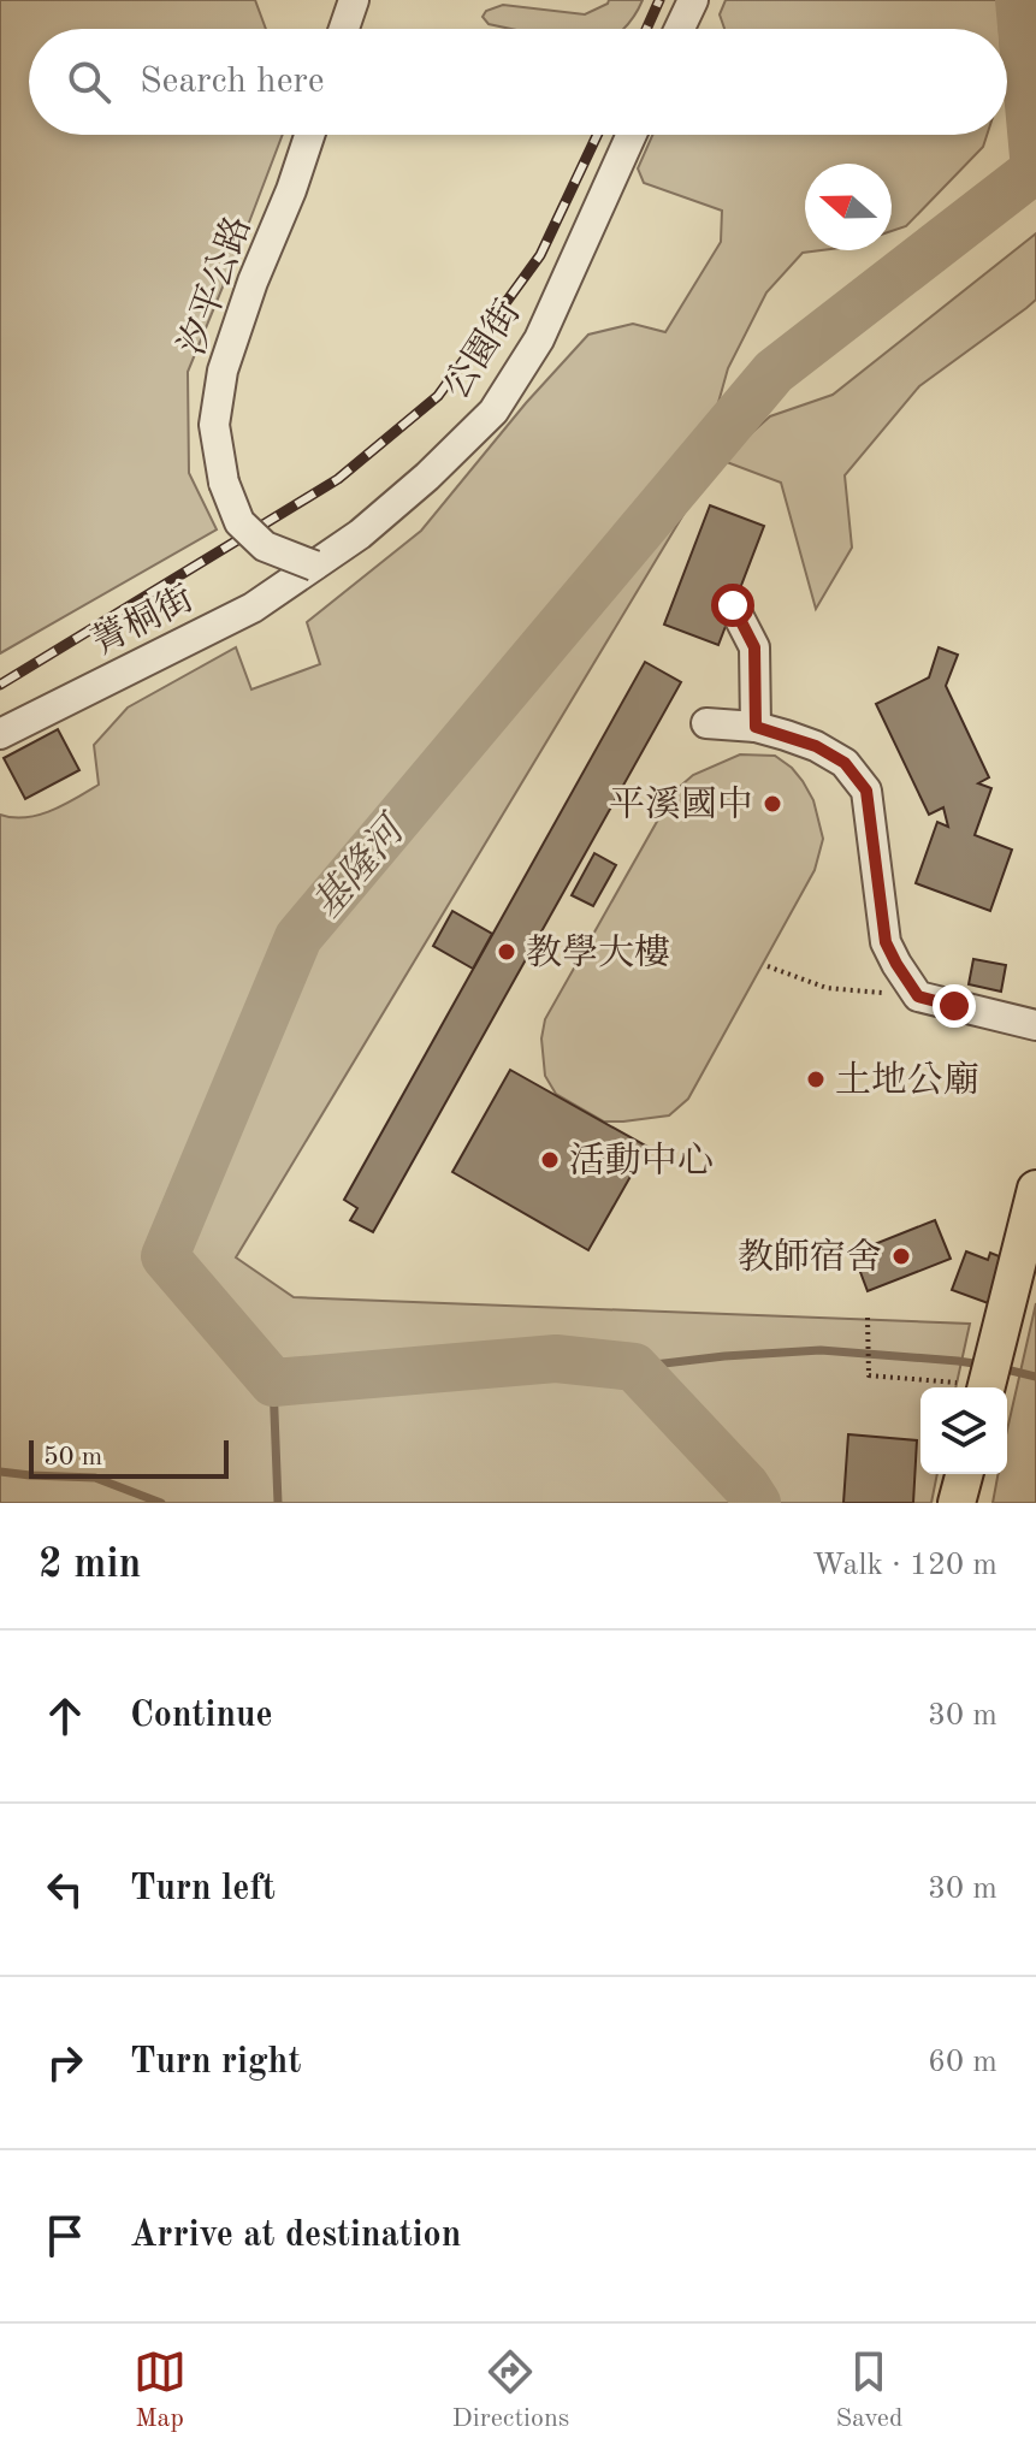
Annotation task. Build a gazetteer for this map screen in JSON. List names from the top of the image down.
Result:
{
  "streets": {
    "street": ["汐平公路", "公園街", "菁桐街"]
  },
  "crossings": [
    ["汐平公路", "公園街"],
    ["汐平公路", "菁桐街"],
    ["公園街", "菁桐街"]
  ],
  "water": ["基隆河"],
  "places": [
    "平溪國中",
    "教學大樓",
    "土地公廟",
    "活動中心",
    "教師宿舍"
  ],
  "scale_bar": "50 m",
  "north": "left",
  "page": {
    "search": "Search here",
    "scale": "50 m",
    "heading": ["2 min", "Walk · 120 m"],
    "list": [
      ["Continue", "30 m"],
      ["Turn left", "30 m"],
      ["Turn right", "60 m"],
      "Arrive at destination"
    ],
    "nav": ["Map", "Directions", "Saved"]
  }
}
